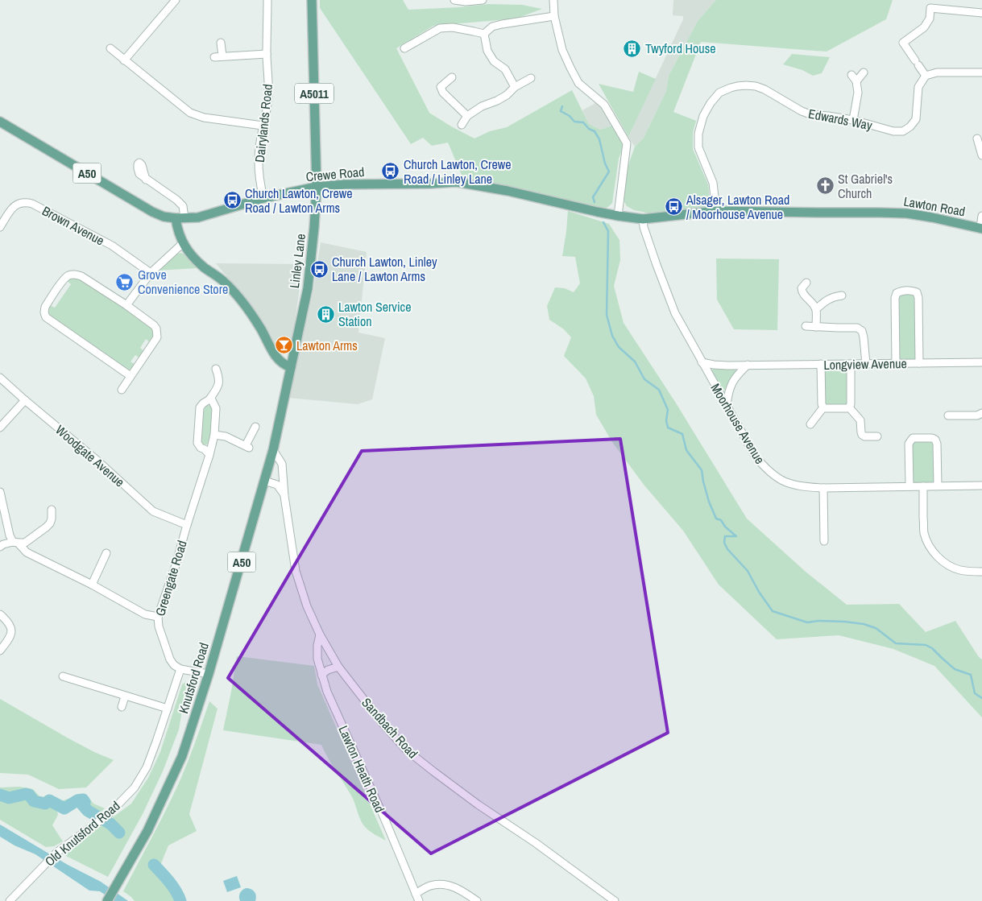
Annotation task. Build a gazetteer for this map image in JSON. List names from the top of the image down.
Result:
{
  "streets": {
    "main road": [
      "A5011",
      "A50",
      "Crewe Road",
      "Lawton Road",
      "Linley Lane",
      "Knutsford Road"
    ],
    "street": [
      "Edwards Way",
      "Dairylands Road",
      "Brown Avenue",
      "Longview Avenue",
      "Moorhouse Avenue",
      "Woodgate Avenue",
      "Greengate Road",
      "Sandbach Road",
      "Lawton Heath Road",
      "Old Knutsford Road"
    ]
  },
  "crossings": [
    ["Edwards Way", "Lawton Road"],
    ["Dairylands Road", "Crewe Road"],
    ["A50", "Crewe Road"],
    ["Crewe Road", "Lawton Road"],
    ["Crewe Road", "Linley Lane"],
    ["Lawton Road", "Moorhouse Avenue"],
    ["Linley Lane", "Knutsford Road"],
    ["Linley Lane", "Sandbach Road"],
    ["Longview Avenue", "Moorhouse Avenue"],
    ["Woodgate Avenue", "Greengate Road"],
    ["Greengate Road", "Old Knutsford Road"],
    ["Knutsford Road", "Sandbach Road"],
    ["Sandbach Road", "Lawton Heath Road"]
  ],
  "places": {
    "building": ["Twyford House", "Lawton Service Station"],
    "bus stop": [
      "Church Lawton, Crewe Road / Linley Lane",
      "Church Lawton, Crewe Road / Lawton Arms",
      "Alsager, Lawton Road / Moorhouse Avenue",
      "Church Lawton, Linley Lane / Lawton Arms"
    ],
    "church": ["St Gabriel's Church"],
    "supermarket": ["Grove Convenience Store"],
    "bar": ["Lawton Arms"]
  }
}
